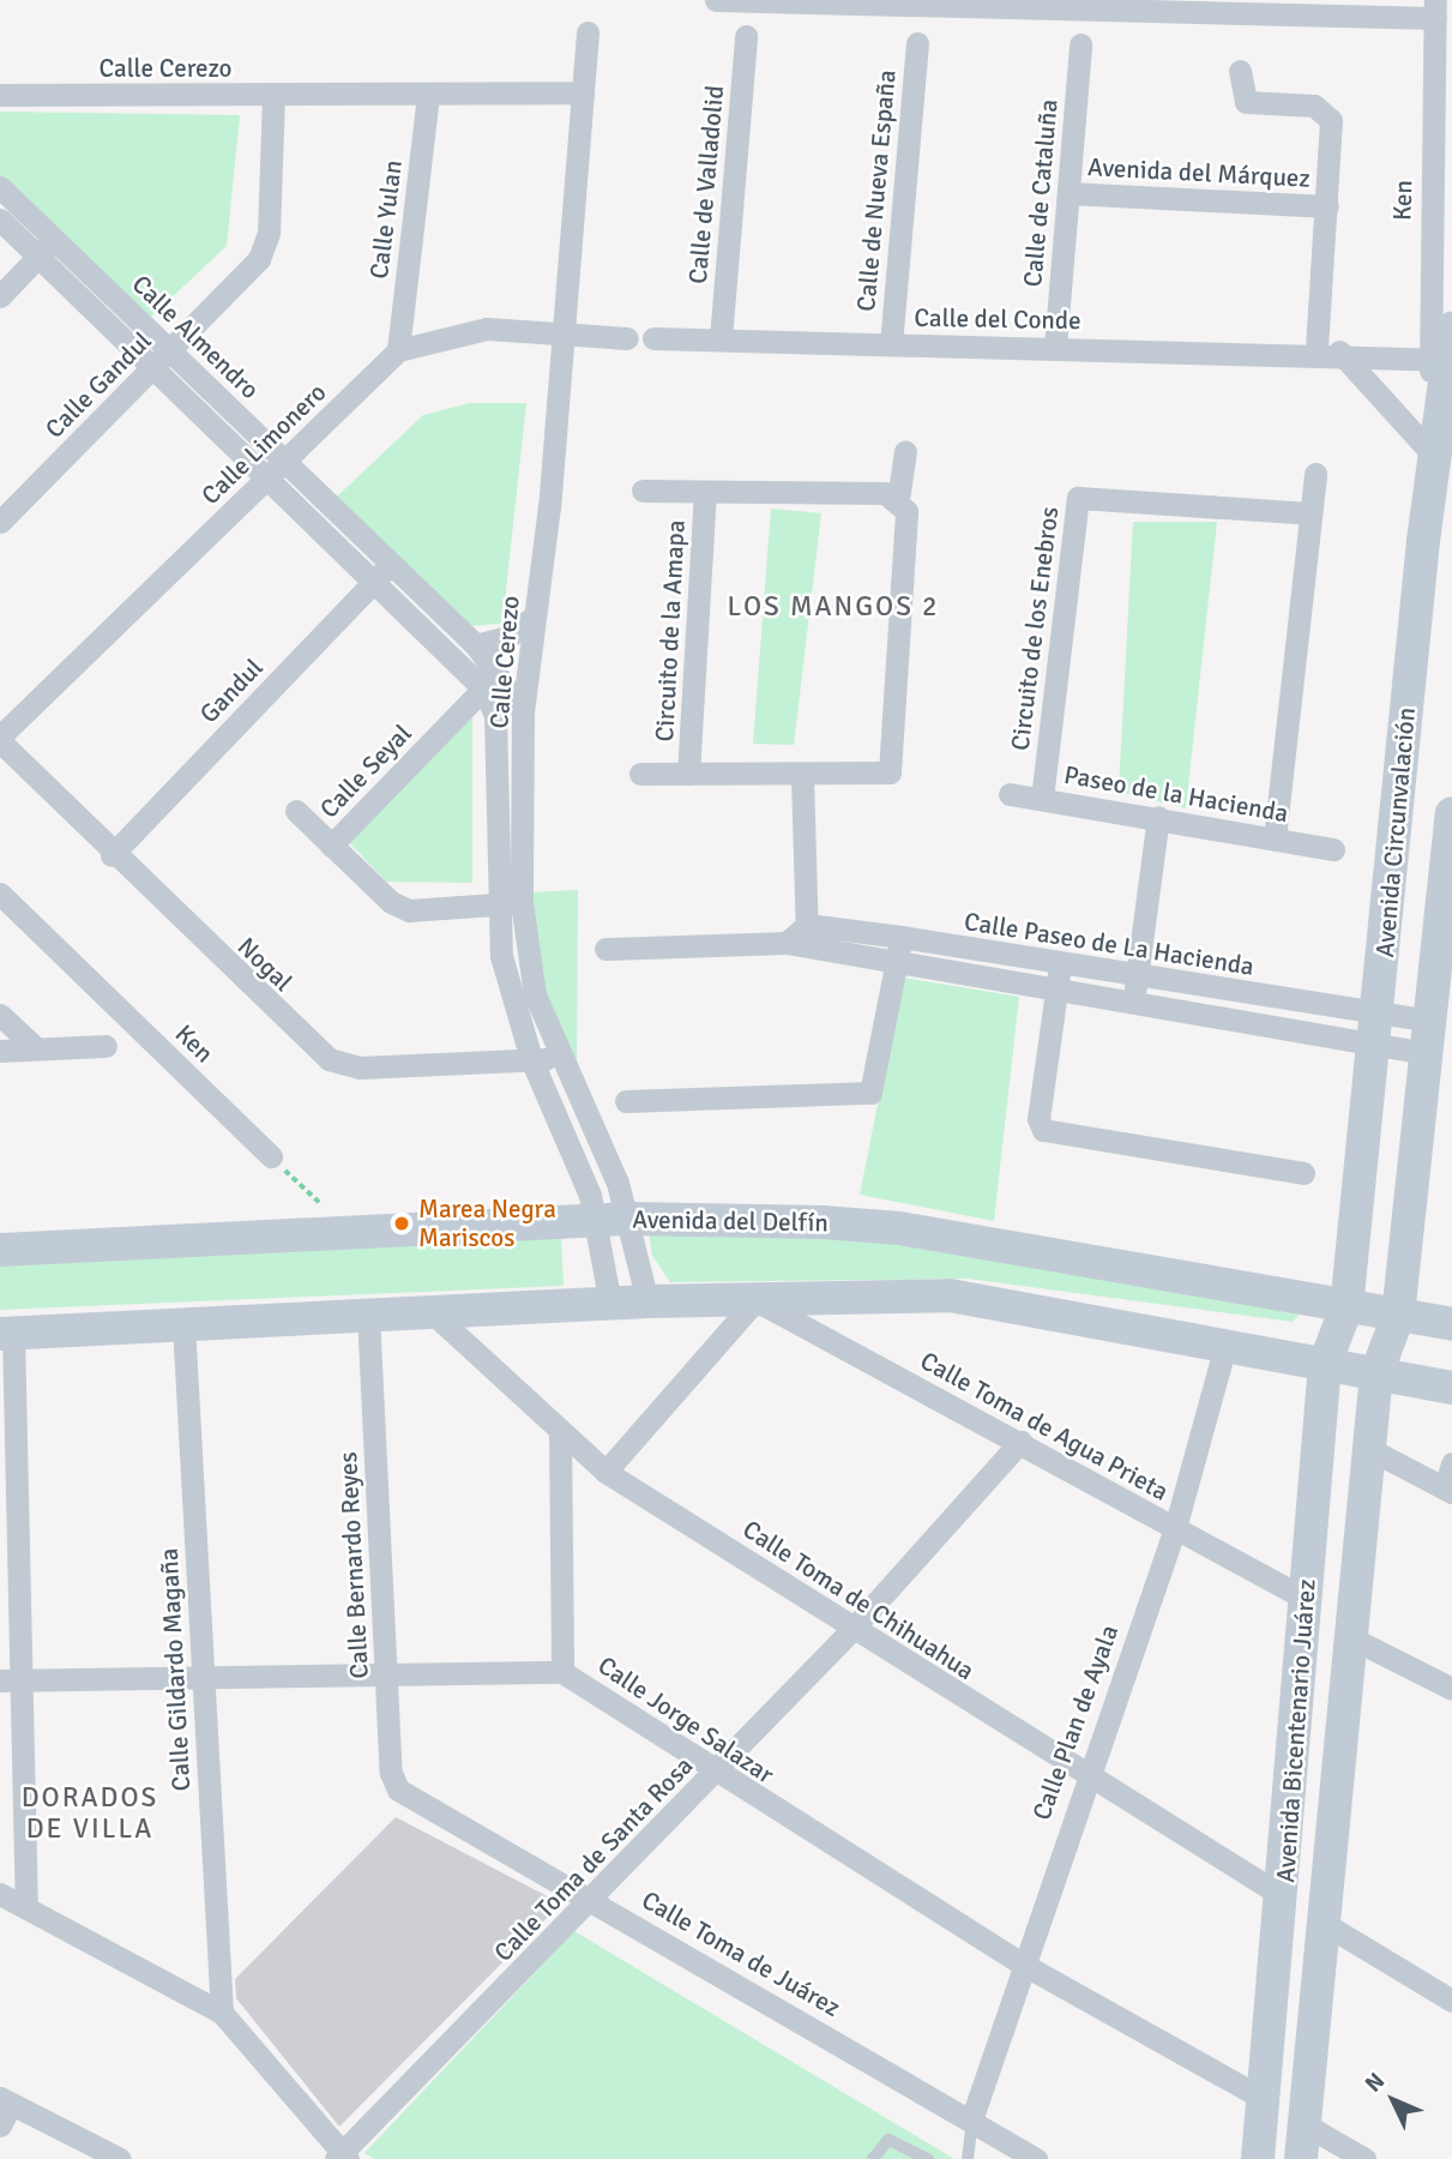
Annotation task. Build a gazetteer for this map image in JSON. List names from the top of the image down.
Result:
{
  "streets": {
    "street": [
      "Calle Cerezo",
      "Avenida del Márquez",
      "Calle de Valladolid",
      "Calle de Nueva España",
      "Calle de Cataluña",
      "Ken",
      "Calle Yulan",
      "Calle del Conde",
      "Calle Almendro",
      "Calle Gandul",
      "Calle Limonero",
      "Circuito de los Enebros",
      "Circuito de la Amapa",
      "Gandul",
      "Calle Seyal",
      "Paseo de la Hacienda",
      "Avenida Circunvalación",
      "Calle Paseo de La Hacienda",
      "Nogal",
      "Avenida del Delfín",
      "Calle Toma de Agua Prieta",
      "Calle Bernardo Reyes",
      "Calle Toma de Chihuahua",
      "Calle Gildardo Magaña",
      "Calle Jorge Salazar",
      "Calle Plan de Ayala",
      "Avenida Bicentenario Juárez",
      "Calle Toma de Santa Rosa",
      "Calle Toma de Juárez"
    ]
  },
  "crossings": [
    ["Calle Cerezo", "Calle Yulan"],
    ["Calle Cerezo", "Calle Almendro"],
    ["Calle Cerezo", "Calle Gandul"],
    ["Calle Cerezo", "Calle Seyal"],
    ["Calle Cerezo", "Nogal"],
    ["Calle Cerezo", "Avenida del Delfín"],
    ["Avenida del Márquez", "Calle de Cataluña"],
    ["Calle de Valladolid", "Calle del Conde"],
    ["Calle de Nueva España", "Calle del Conde"],
    ["Calle de Cataluña", "Calle del Conde"],
    ["Ken", "Avenida Circunvalación"],
    ["Calle Yulan", "Calle Limonero"],
    ["Calle Almendro", "Calle Gandul"],
    ["Calle Almendro", "Calle Limonero"],
    ["Calle Almendro", "Gandul"],
    ["Calle Almendro", "Calle Seyal"],
    ["Calle Limonero", "Nogal"],
    ["Circuito de los Enebros", "Paseo de la Hacienda"],
    ["Gandul", "Nogal"],
    ["Avenida Circunvalación", "Calle Paseo de La Hacienda"],
    ["Avenida Circunvalación", "Avenida del Delfín"],
    ["Avenida Circunvalación", "Avenida Bicentenario Juárez"],
    ["Avenida del Delfín", "Avenida Bicentenario Juárez"],
    ["Calle Toma de Agua Prieta", "Calle Plan de Ayala"],
    ["Calle Toma de Agua Prieta", "Avenida Bicentenario Juárez"],
    ["Calle Toma de Agua Prieta", "Calle Toma de Santa Rosa"],
    ["Calle Bernardo Reyes", "Calle Jorge Salazar"],
    ["Calle Bernardo Reyes", "Calle Toma de Juárez"],
    ["Calle Toma de Chihuahua", "Calle Plan de Ayala"],
    ["Calle Toma de Chihuahua", "Avenida Bicentenario Juárez"],
    ["Calle Toma de Chihuahua", "Calle Toma de Santa Rosa"],
    ["Calle Gildardo Magaña", "Calle Jorge Salazar"],
    ["Calle Jorge Salazar", "Calle Plan de Ayala"],
    ["Calle Jorge Salazar", "Avenida Bicentenario Juárez"],
    ["Calle Jorge Salazar", "Calle Toma de Santa Rosa"],
    ["Calle Plan de Ayala", "Calle Toma de Juárez"],
    ["Calle Toma de Santa Rosa", "Calle Toma de Juárez"]
  ],
  "districts": ["LOS MANGOS 2", "DORADOS DE VILLA"],
  "places": ["Marea Negra Mariscos"],
  "north": "top left"
}
